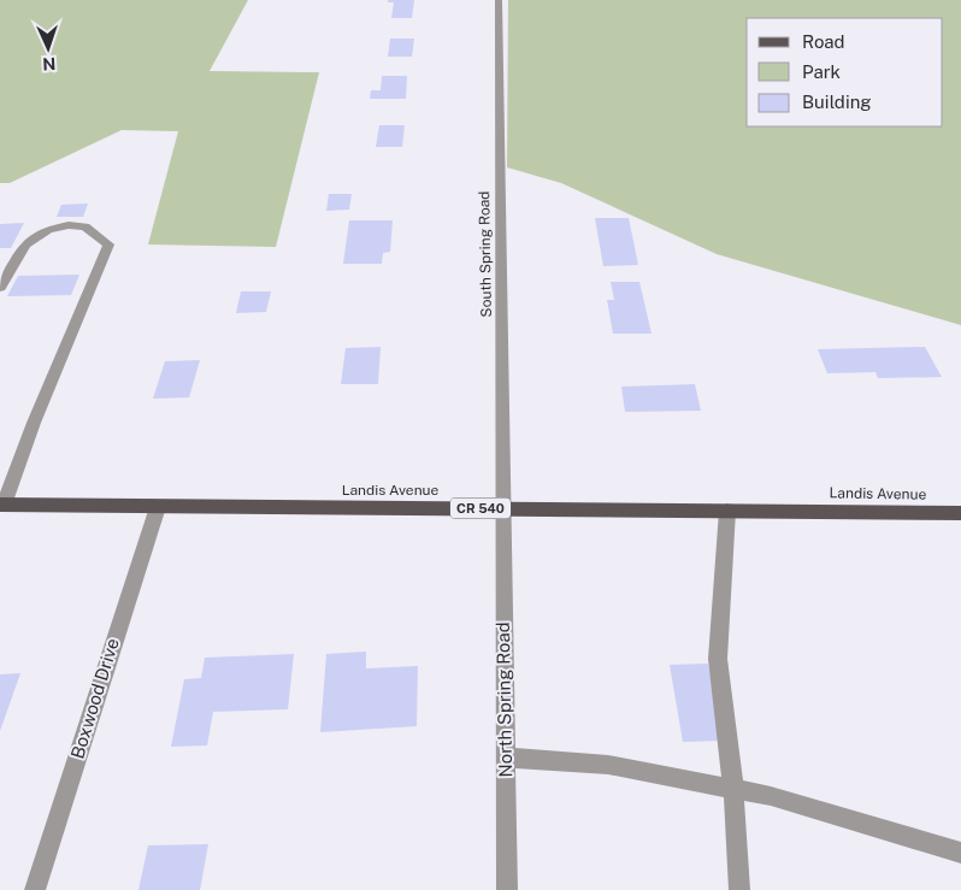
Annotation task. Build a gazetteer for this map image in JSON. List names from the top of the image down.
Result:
{
  "streets": {
    "main road": ["Landis Avenue", "CR 540"],
    "street": ["South Spring Road", "Boxwood Drive", "North Spring Road"]
  },
  "crossings": [
    ["South Spring Road", "Landis Avenue"],
    ["South Spring Road", "North Spring Road"],
    ["Landis Avenue", "Boxwood Drive"],
    ["Landis Avenue", "North Spring Road"]
  ],
  "legend": ["Road", "Park", "Building"],
  "north": "bottom"
}
